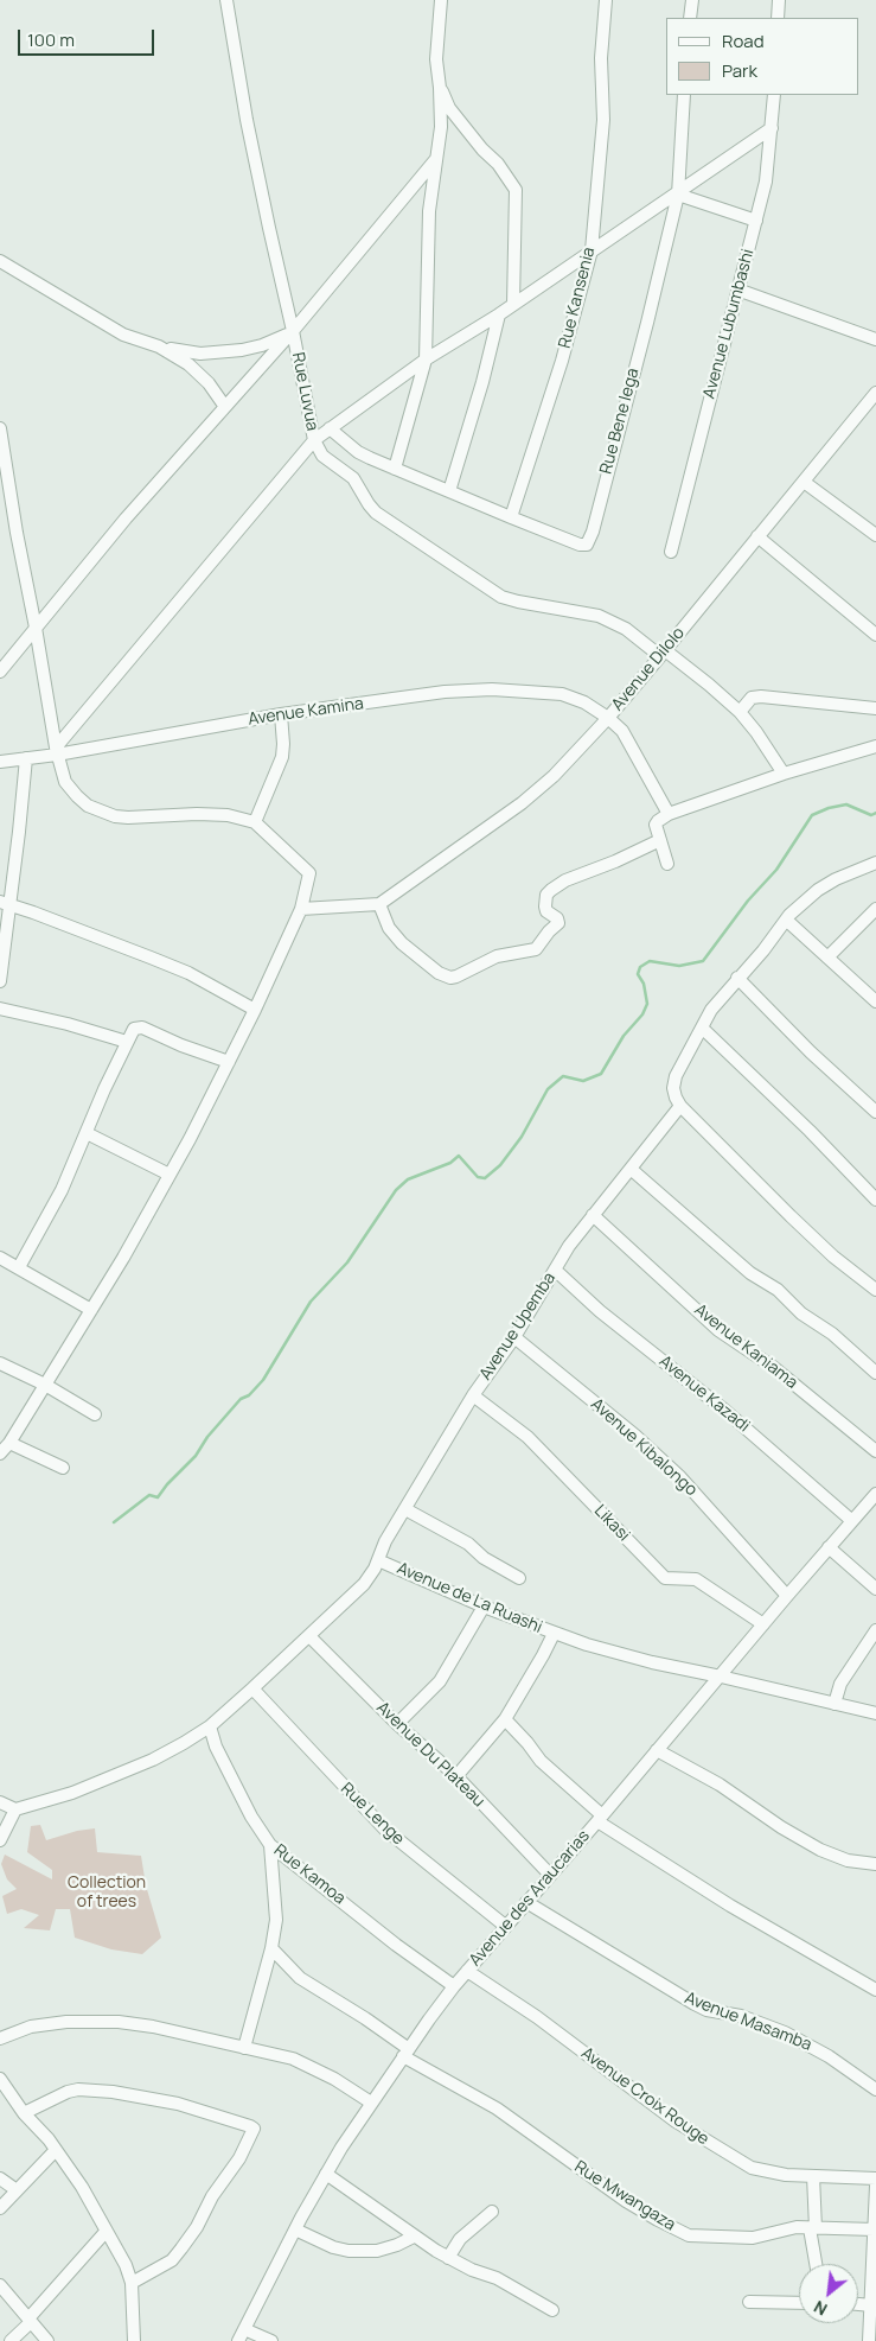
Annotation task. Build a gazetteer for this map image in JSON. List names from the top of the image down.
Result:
{
  "streets": {
    "street": [
      "Rue Kansenia",
      "Avenue Lubumbashi",
      "Rue Luvua",
      "Rue Bene lega",
      "Avenue Dilolo",
      "Avenue Kamina",
      "Avenue Upemba",
      "Avenue Kaniama",
      "Avenue Kazadi",
      "Avenue Kibalongo",
      "Likasi",
      "Avenue de La Ruashi",
      "Avenue Du Plateau",
      "Rue Lenge",
      "Rue Kamoa",
      "Avenue des Araucarias",
      "Avenue Masamba",
      "Avenue Croix Rouge",
      "Rue Mwangaza"
    ]
  },
  "crossings": [
    ["Rue Kansenia", "Rue Bene lega"],
    ["Rue Luvua", "Avenue Dilolo"],
    ["Avenue Dilolo", "Avenue Kamina"],
    ["Avenue Upemba", "Avenue Kaniama"],
    ["Avenue Upemba", "Avenue Kazadi"],
    ["Avenue Upemba", "Avenue Kibalongo"],
    ["Avenue Upemba", "Likasi"],
    ["Avenue Upemba", "Avenue de La Ruashi"],
    ["Avenue Kazadi", "Avenue des Araucarias"],
    ["Avenue Kibalongo", "Avenue des Araucarias"],
    ["Likasi", "Avenue des Araucarias"],
    ["Avenue de La Ruashi", "Avenue Du Plateau"],
    ["Avenue de La Ruashi", "Rue Lenge"],
    ["Avenue de La Ruashi", "Rue Kamoa"],
    ["Avenue de La Ruashi", "Avenue des Araucarias"],
    ["Avenue Du Plateau", "Avenue des Araucarias"],
    ["Rue Lenge", "Avenue des Araucarias"],
    ["Rue Kamoa", "Avenue des Araucarias"],
    ["Avenue des Araucarias", "Avenue Masamba"],
    ["Avenue des Araucarias", "Avenue Croix Rouge"],
    ["Avenue des Araucarias", "Rue Mwangaza"]
  ],
  "parks": ["Collection of trees"],
  "legend": ["Road", "Park"],
  "scale_bar": "100 m",
  "north": "bottom left"
}
